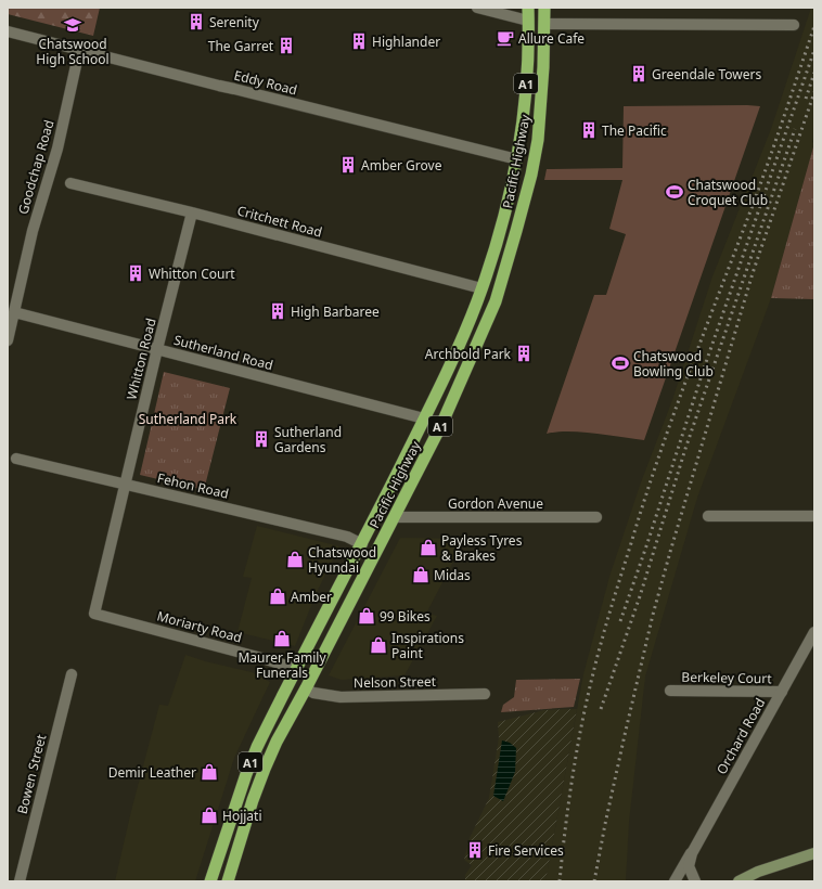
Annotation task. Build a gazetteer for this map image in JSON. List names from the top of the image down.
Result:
{
  "streets": {
    "highway": ["A1", "Pacific Highway"],
    "street": [
      "Eddy Road",
      "Goodchap Road",
      "Critchett Road",
      "Sutherland Road",
      "Whitton Road",
      "Fehon Road",
      "Gordon Avenue",
      "Moriarty Road",
      "Berkeley Court",
      "Nelson Street",
      "Orchard Road",
      "Bowen Street"
    ]
  },
  "crossings": [
    ["Eddy Road", "Pacific Highway"],
    ["Eddy Road", "Goodchap Road"],
    ["Pacific Highway", "Critchett Road"],
    ["Pacific Highway", "Sutherland Road"],
    ["Pacific Highway", "Fehon Road"],
    ["Pacific Highway", "Gordon Avenue"],
    ["Pacific Highway", "Moriarty Road"],
    ["Pacific Highway", "Nelson Street"],
    ["Goodchap Road", "Sutherland Road"],
    ["Critchett Road", "Whitton Road"],
    ["Sutherland Road", "Whitton Road"],
    ["Whitton Road", "Fehon Road"],
    ["Whitton Road", "Moriarty Road"],
    ["Berkeley Court", "Orchard Road"]
  ],
  "parks": ["Sutherland Park"],
  "places": {
    "building": [
      "Serenity",
      "Highlander",
      "The Garret",
      "Greendale Towers",
      "The Pacific",
      "Amber Grove",
      "Whitton Court",
      "High Barbaree",
      "Archbold Park",
      "Sutherland Gardens",
      "Fire Services"
    ],
    "school or university": ["Chatswood High School"],
    "cafe": ["Allure Cafe"],
    "sports": ["Chatswood Croquet Club", "Chatswood Bowling Club"],
    "shop": [
      "Payless Tyres & Brakes",
      "Chatswood Hyundai",
      "Midas",
      "Amber",
      "99 Bikes",
      "Maurer Family Funerals",
      "Inspirations Paint",
      "Demir Leather",
      "Hojjati"
    ]
  }
}
